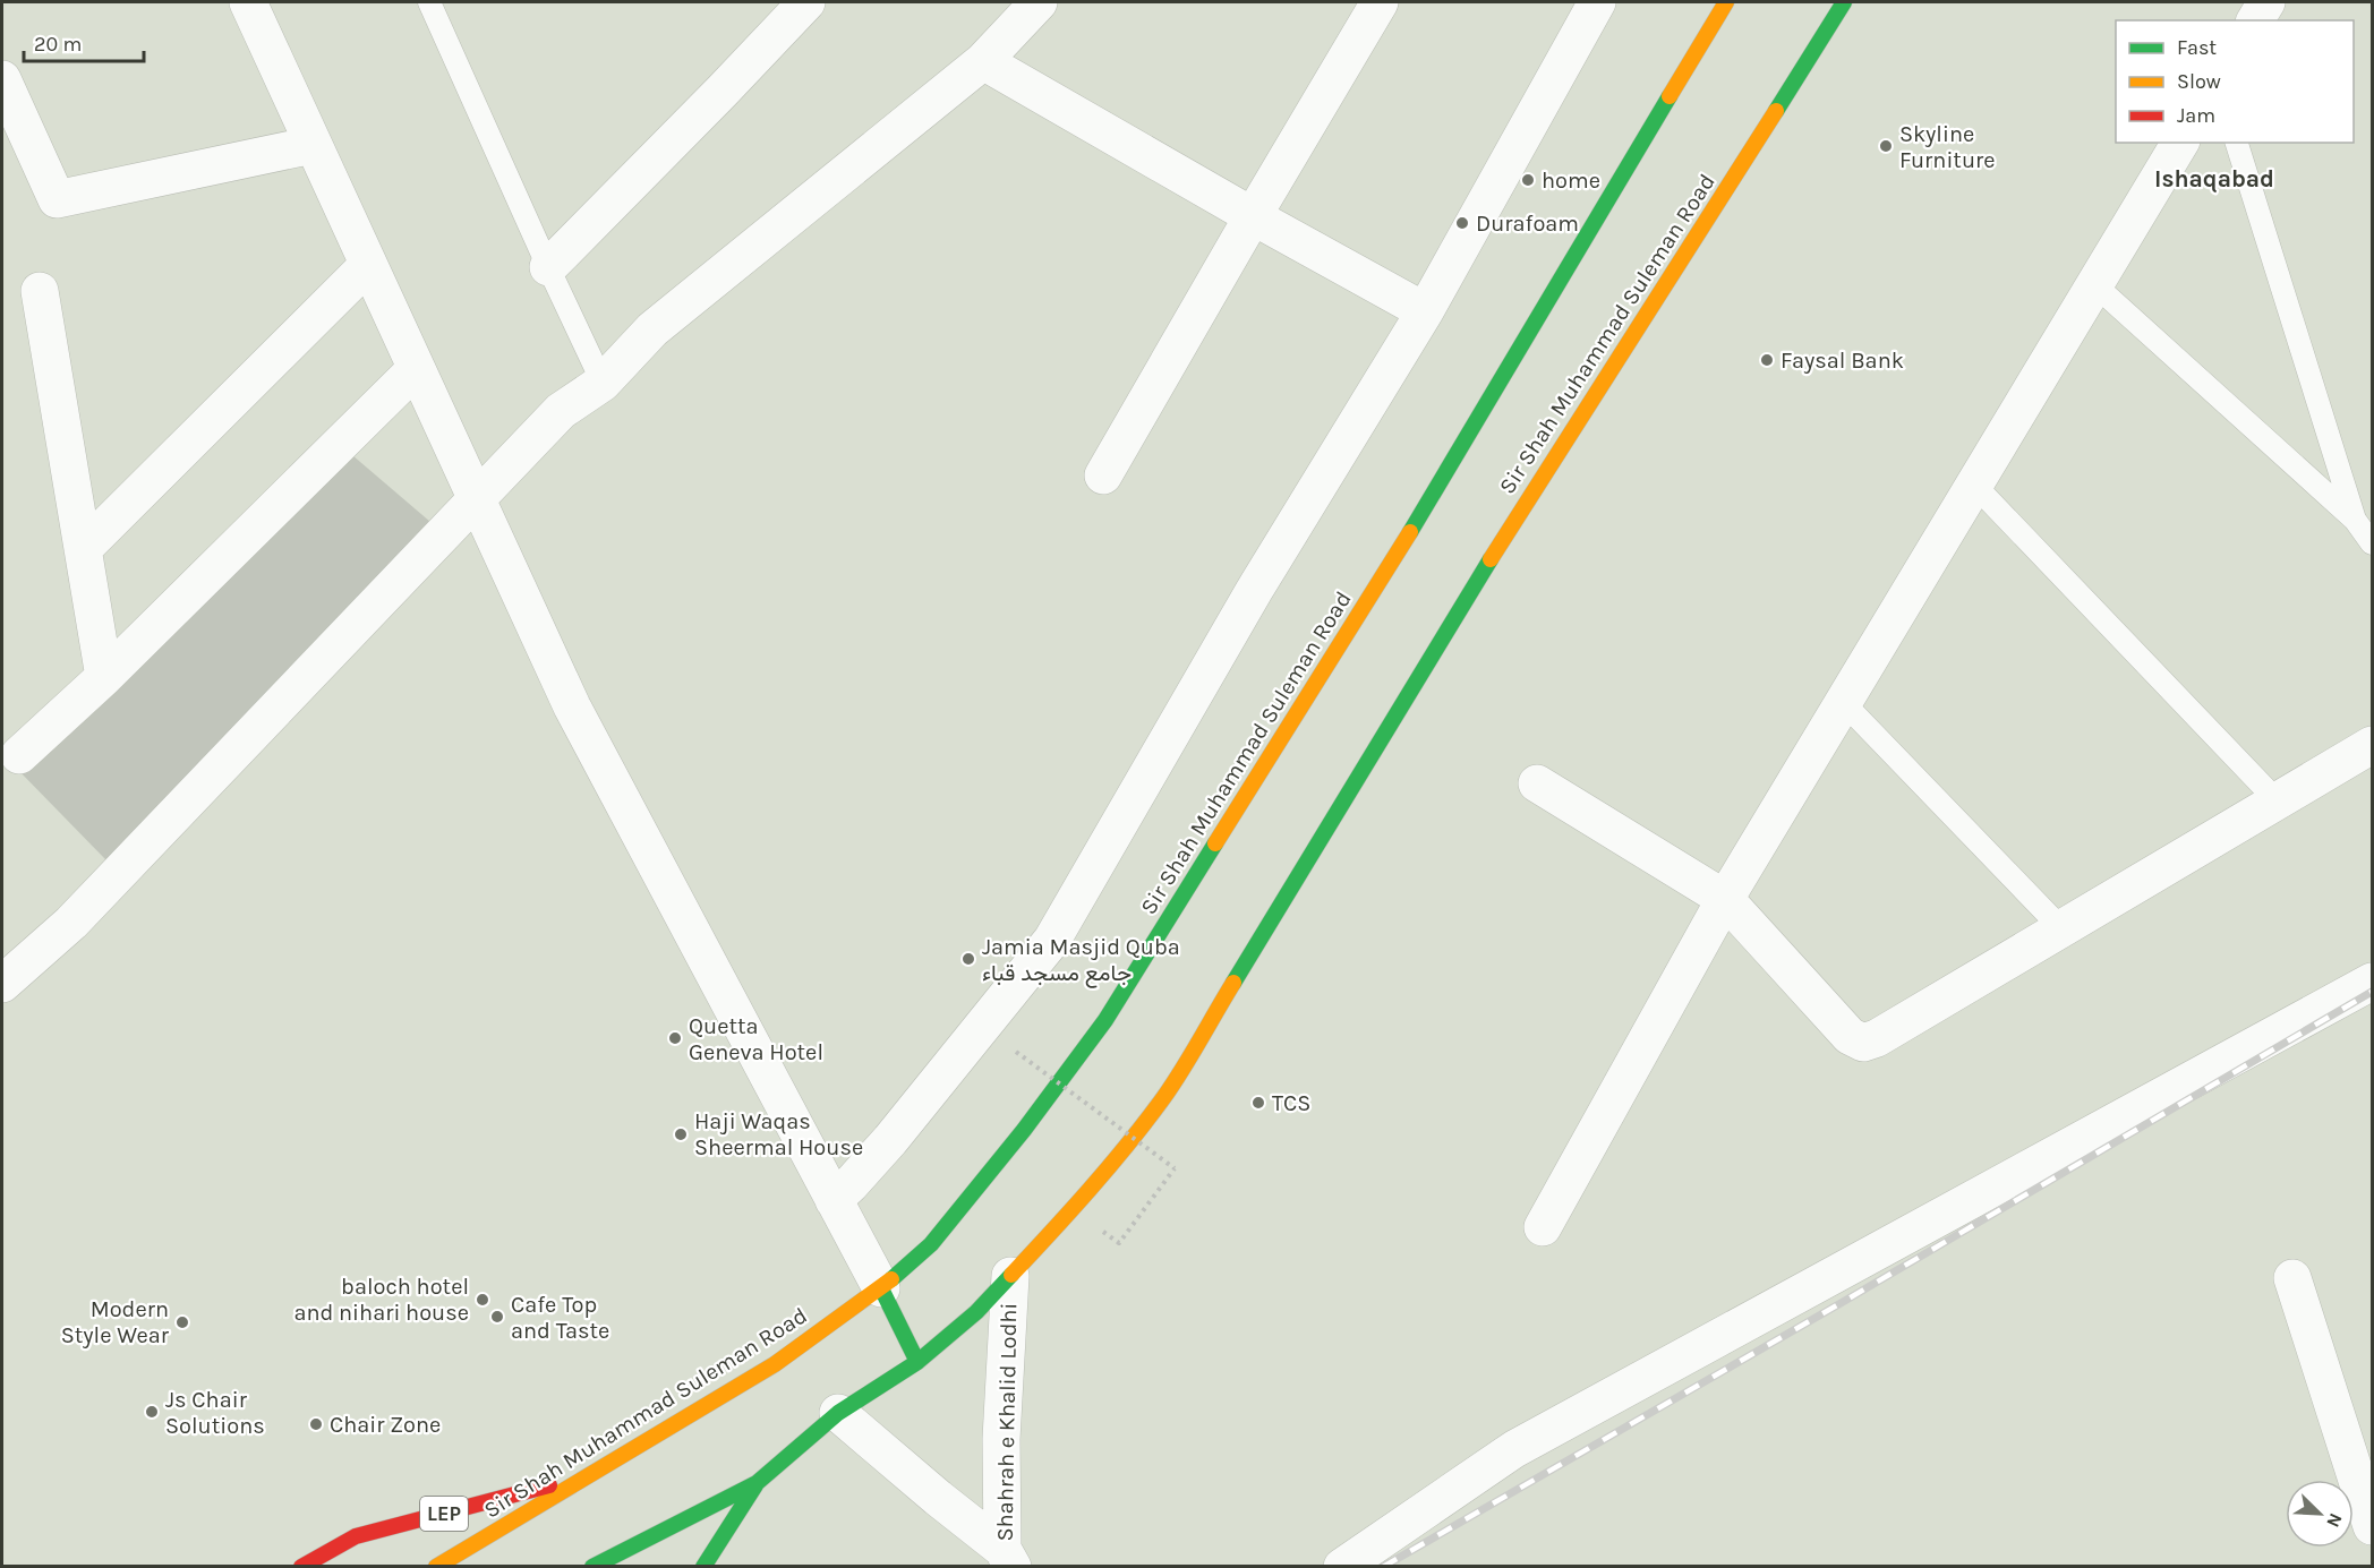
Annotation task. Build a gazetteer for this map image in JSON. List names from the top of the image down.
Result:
{
  "streets": {
    "highway": ["Sir Shah Muhammad Suleman Road", "LEP"],
    "street": ["Shahrah e Khalid Lodhi"]
  },
  "crossings": [
    ["Sir Shah Muhammad Suleman Road", "Shahrah e Khalid Lodhi"],
    ["Sir Shah Muhammad Suleman Road", "LEP"]
  ],
  "districts": ["Ishaqabad"],
  "places": [
    "Skyline Furniture",
    "home",
    "Durafoam",
    "Faysal Bank",
    "Jamia Masjid Quba جامع مسجد قباء",
    "Quetta Geneva Hotel",
    "TCS",
    "Haji Waqas Sheermal House",
    "baloch hotel and nihari house",
    "Cafe Top and Taste",
    "Modern Style Wear",
    "Js Chair Solutions",
    "Chair Zone"
  ],
  "legend": ["Fast", "Slow", "Jam"],
  "scale_bar": "20 m",
  "north": "bottom right"
}
